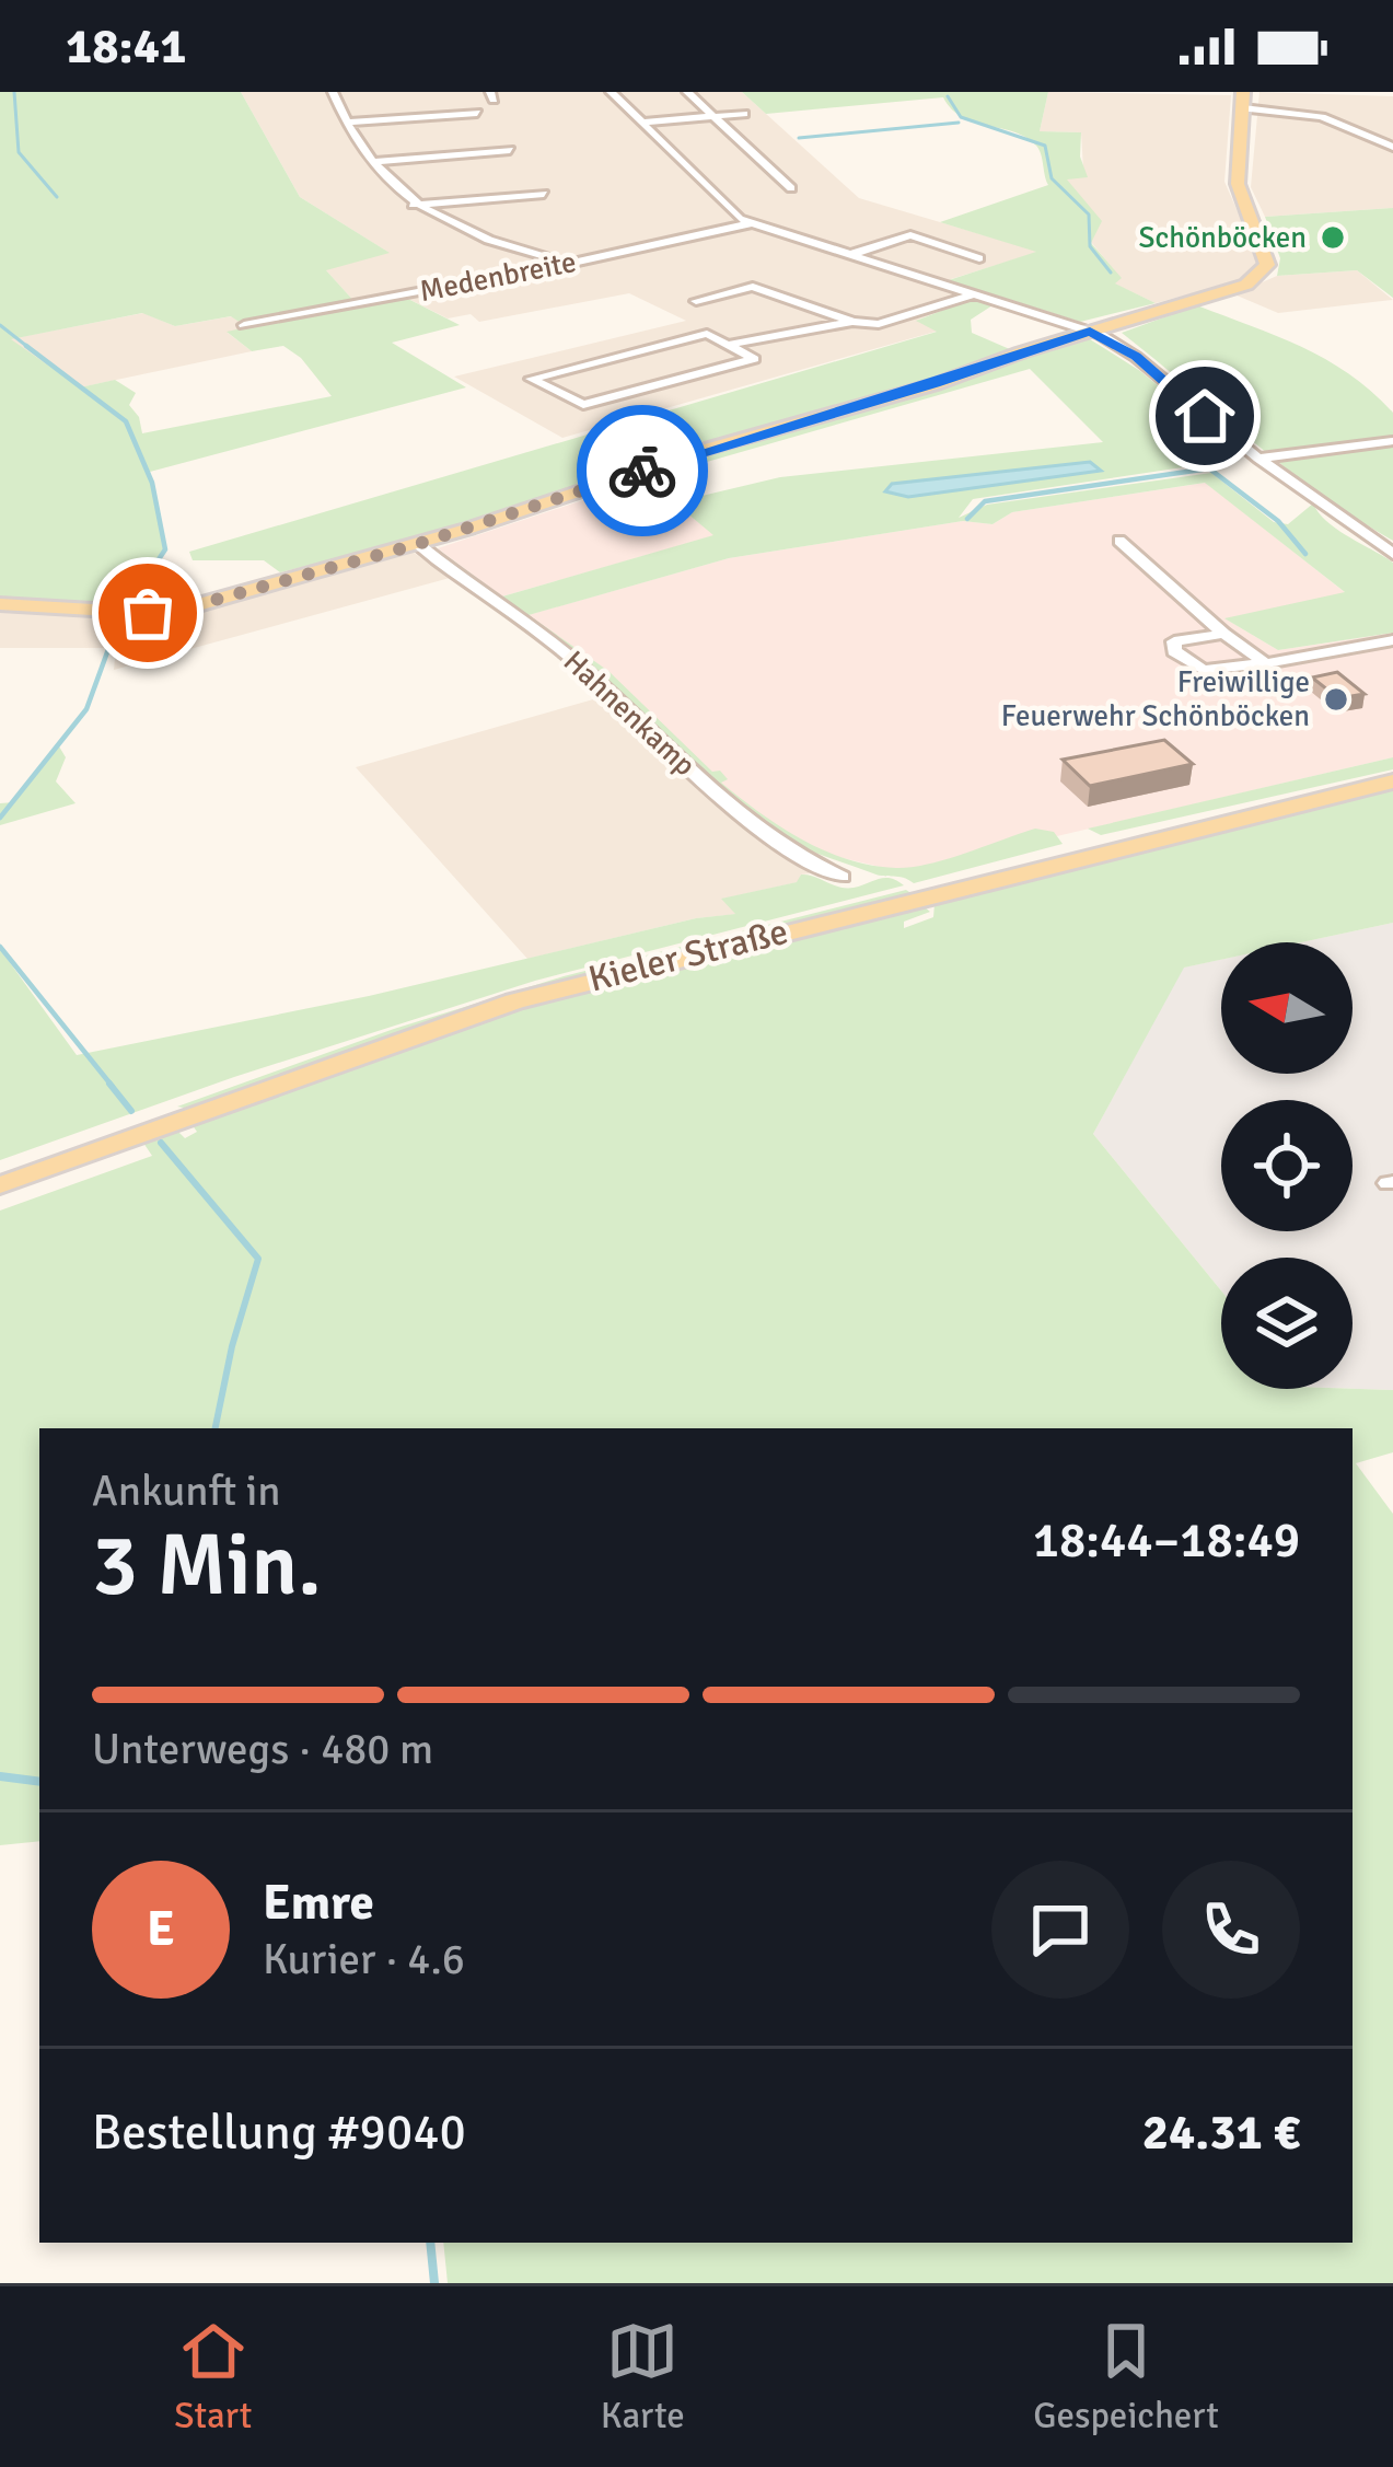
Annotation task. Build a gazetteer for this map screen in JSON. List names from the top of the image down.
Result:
{
  "streets": {
    "main road": ["Kieler Straße"],
    "street": ["Medenbreite", "Hahnenkamp"]
  },
  "places": ["Schönböcken", "Freiwillige Feuerwehr Schönböcken"],
  "north": "left",
  "page": {
    "status": "18:41",
    "heading": ["3 Min.", "Ankunft in", "18:44–18:49"],
    "panel": [
      "Emre",
      "Kurier · 4.6",
      "Bestellung #9040",
      "24.31 €"
    ],
    "bar": "Unterwegs · 480 m",
    "round": "E",
    "tabs": ["Start", "Karte", "Gespeichert"]
  }
}
